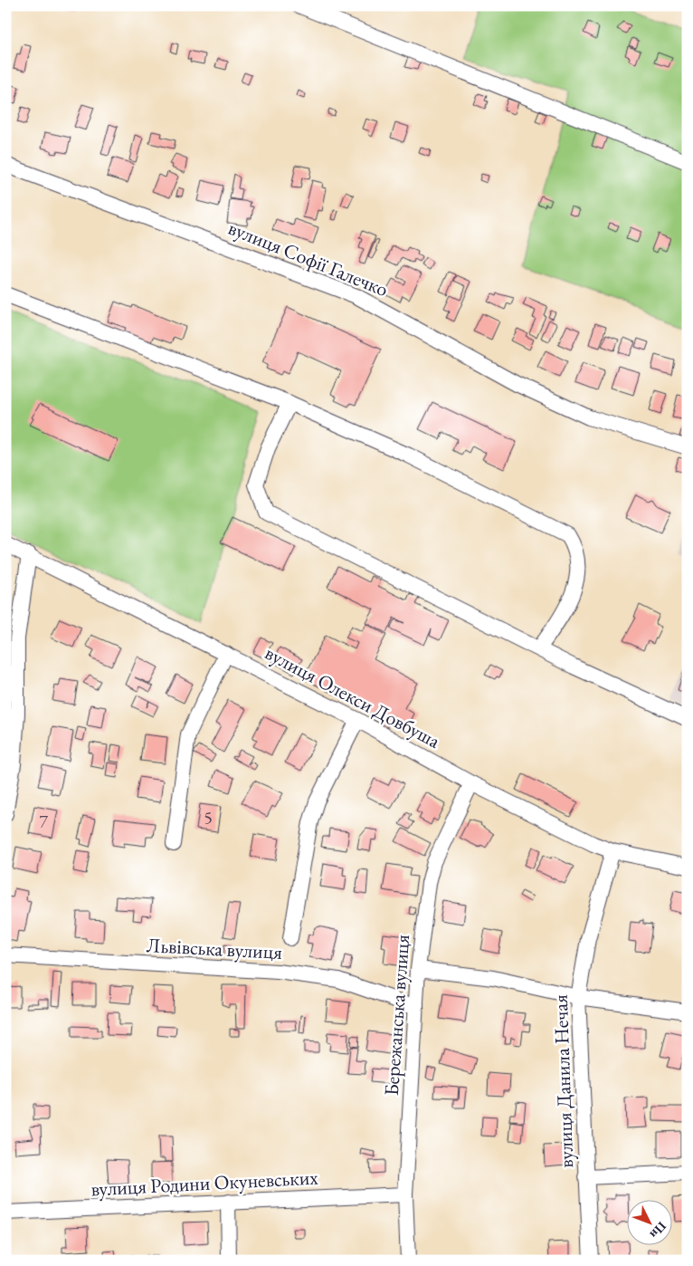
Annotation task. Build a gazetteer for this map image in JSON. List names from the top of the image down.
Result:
{
  "streets": {
    "street": [
      "вулиця Софії Галечко",
      "вулиця Олекси Довбуша",
      "Львівська вулиця",
      "Бережанська вулиця",
      "вулиця Данила Нечая",
      "вулиця Родини Окуневських"
    ]
  },
  "crossings": [
    ["вулиця Олекси Довбуша", "Бережанська вулиця"],
    ["вулиця Олекси Довбуша", "вулиця Данила Нечая"],
    ["Львівська вулиця", "Бережанська вулиця"],
    ["Бережанська вулиця", "вулиця Родини Окуневських"]
  ],
  "house_numbers": ["5", "7"],
  "north": "bottom right"
}
